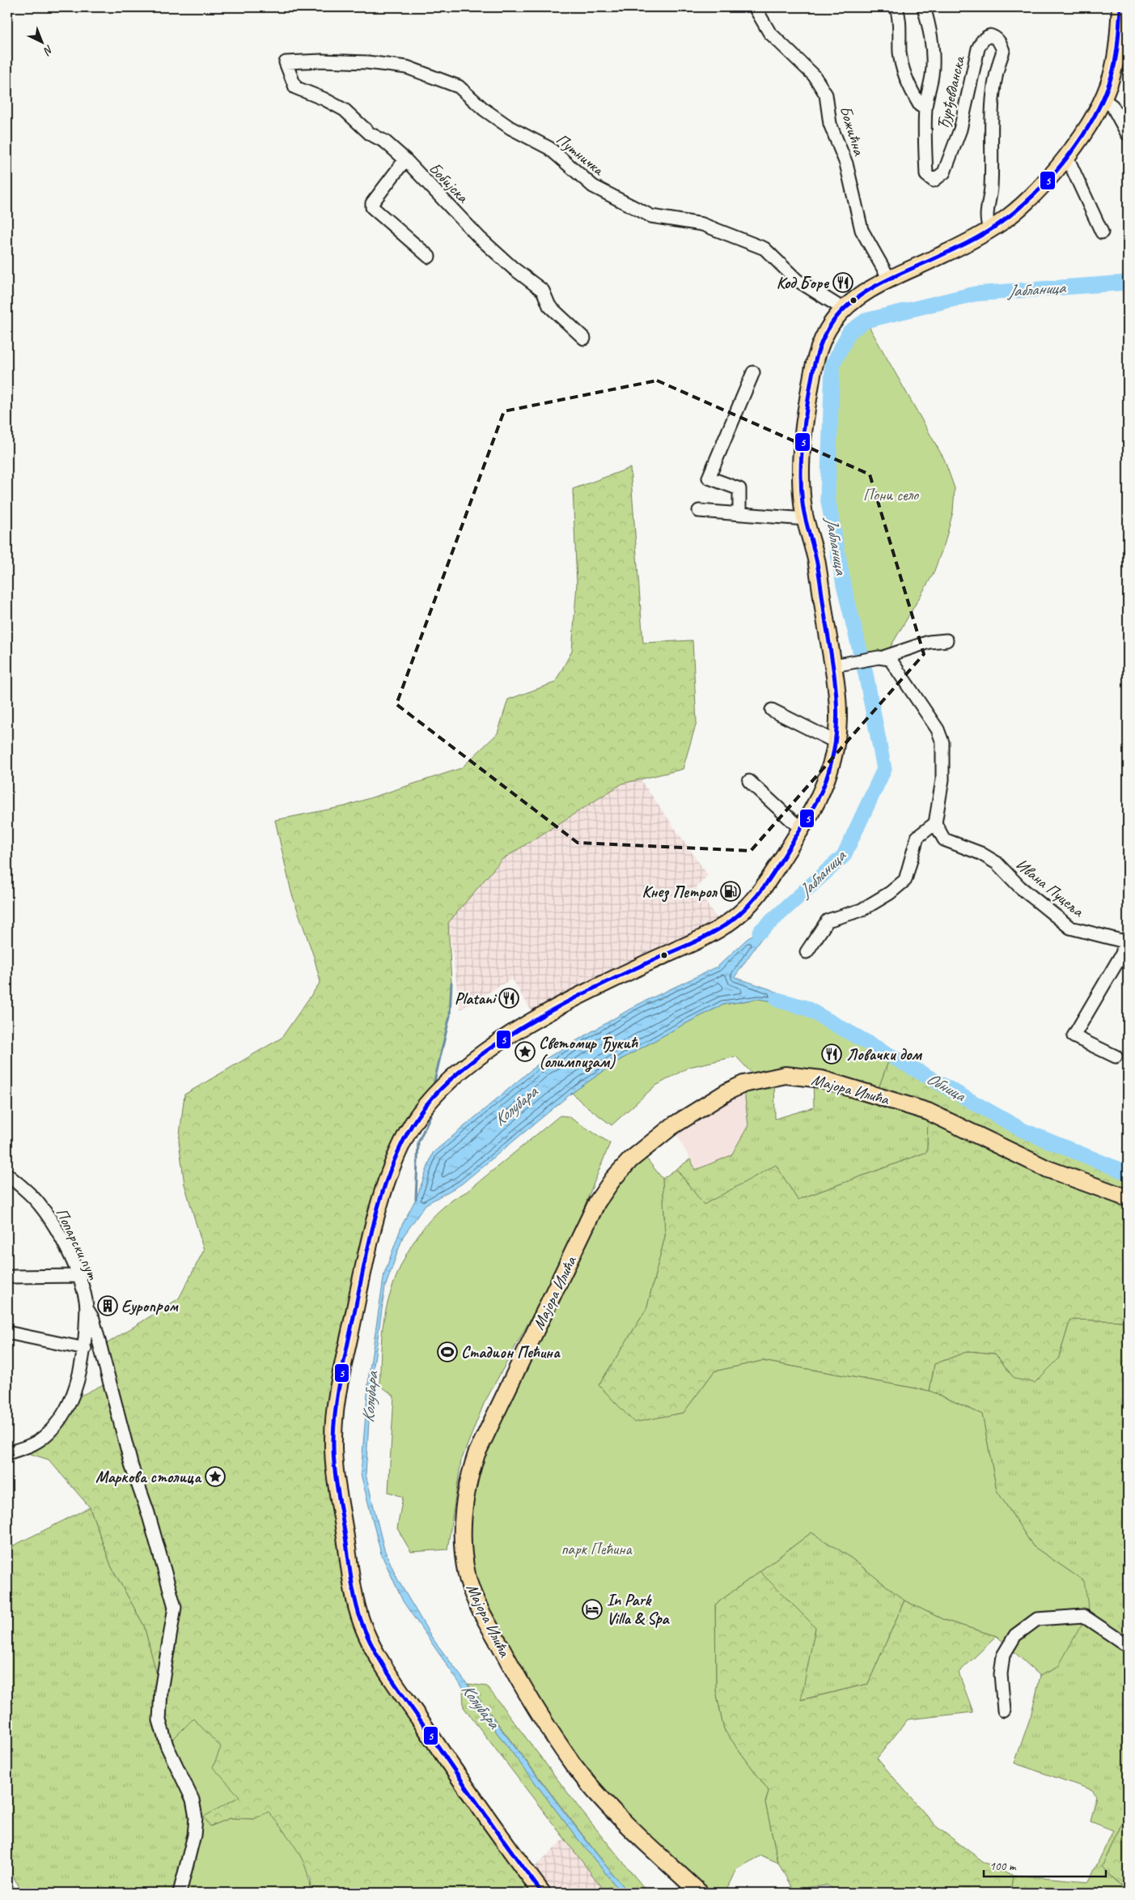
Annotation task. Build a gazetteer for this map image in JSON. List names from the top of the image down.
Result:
{
  "streets": {
    "main road": ["Мајора Илића"],
    "street": [
      "Ђурђевданска",
      "Божићна",
      "Путничка",
      "Бобијска",
      "Ивана Пуцеља",
      "Попарски пут"
    ]
  },
  "crossings": [
    ["Путничка", "Бобијска"]
  ],
  "water": ["Јабланица", "Обница", "Колубара"],
  "parks": ["Пони село", "парк Пећина"],
  "places": {
    "restaurant": ["Код Боре", "Platani", "Ловачки дом"],
    "fuel station": ["Кнез Петрол"],
    "place": ["Светомир Ђукић (олимпизам)", "Маркова столица"],
    "building": ["Еуропром"],
    "sports": ["Стадион Пећина"],
    "hotel": ["In Park Villa & Spa"]
  },
  "lines": ["transit line 5"],
  "scale_bar": "100 m",
  "north": "bottom right"
}
